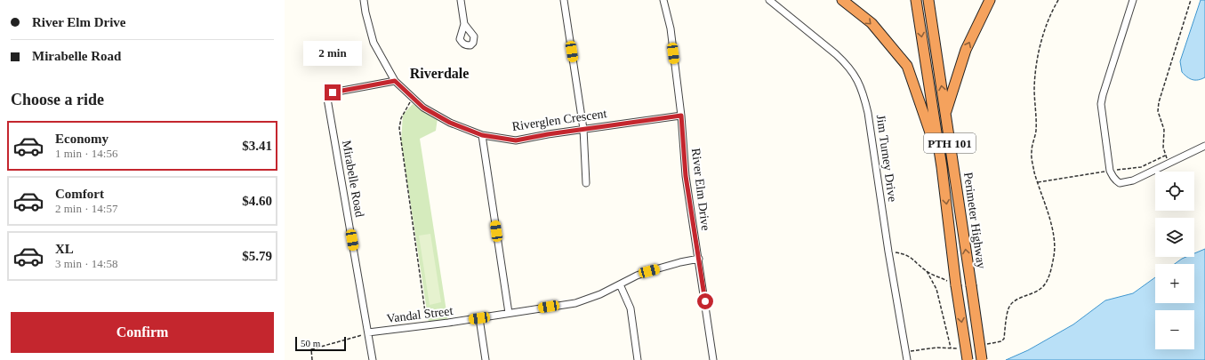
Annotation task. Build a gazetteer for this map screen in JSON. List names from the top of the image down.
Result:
{
  "streets": {
    "highway": ["PTH 101", "Perimeter Highway"],
    "street": [
      "Riverglen Crescent",
      "Jim Turney Drive",
      "Mirabelle Road",
      "River Elm Drive",
      "Vandal Street"
    ]
  },
  "crossings": [
    ["Riverglen Crescent", "Mirabelle Road"],
    ["Riverglen Crescent", "River Elm Drive"],
    ["Mirabelle Road", "Vandal Street"],
    ["River Elm Drive", "Vandal Street"]
  ],
  "districts": ["Riverdale"],
  "scale_bar": "50 m",
  "page": {
    "banner": ["River Elm Drive", "Mirabelle Road"],
    "bubble": "2 min",
    "heading": "Choose a ride",
    "list": [
      {
        "name": "Economy",
        "note": "1 min · 14:56",
        "value": "$3.41"
      },
      {
        "name": "Comfort",
        "note": "2 min · 14:57",
        "value": "$4.60"
      },
      {
        "name": "XL",
        "note": "3 min · 14:58",
        "value": "$5.79"
      }
    ],
    "map_buttons": ["+", "−"],
    "buttons": "Confirm",
    "scale": "50 m"
  }
}
